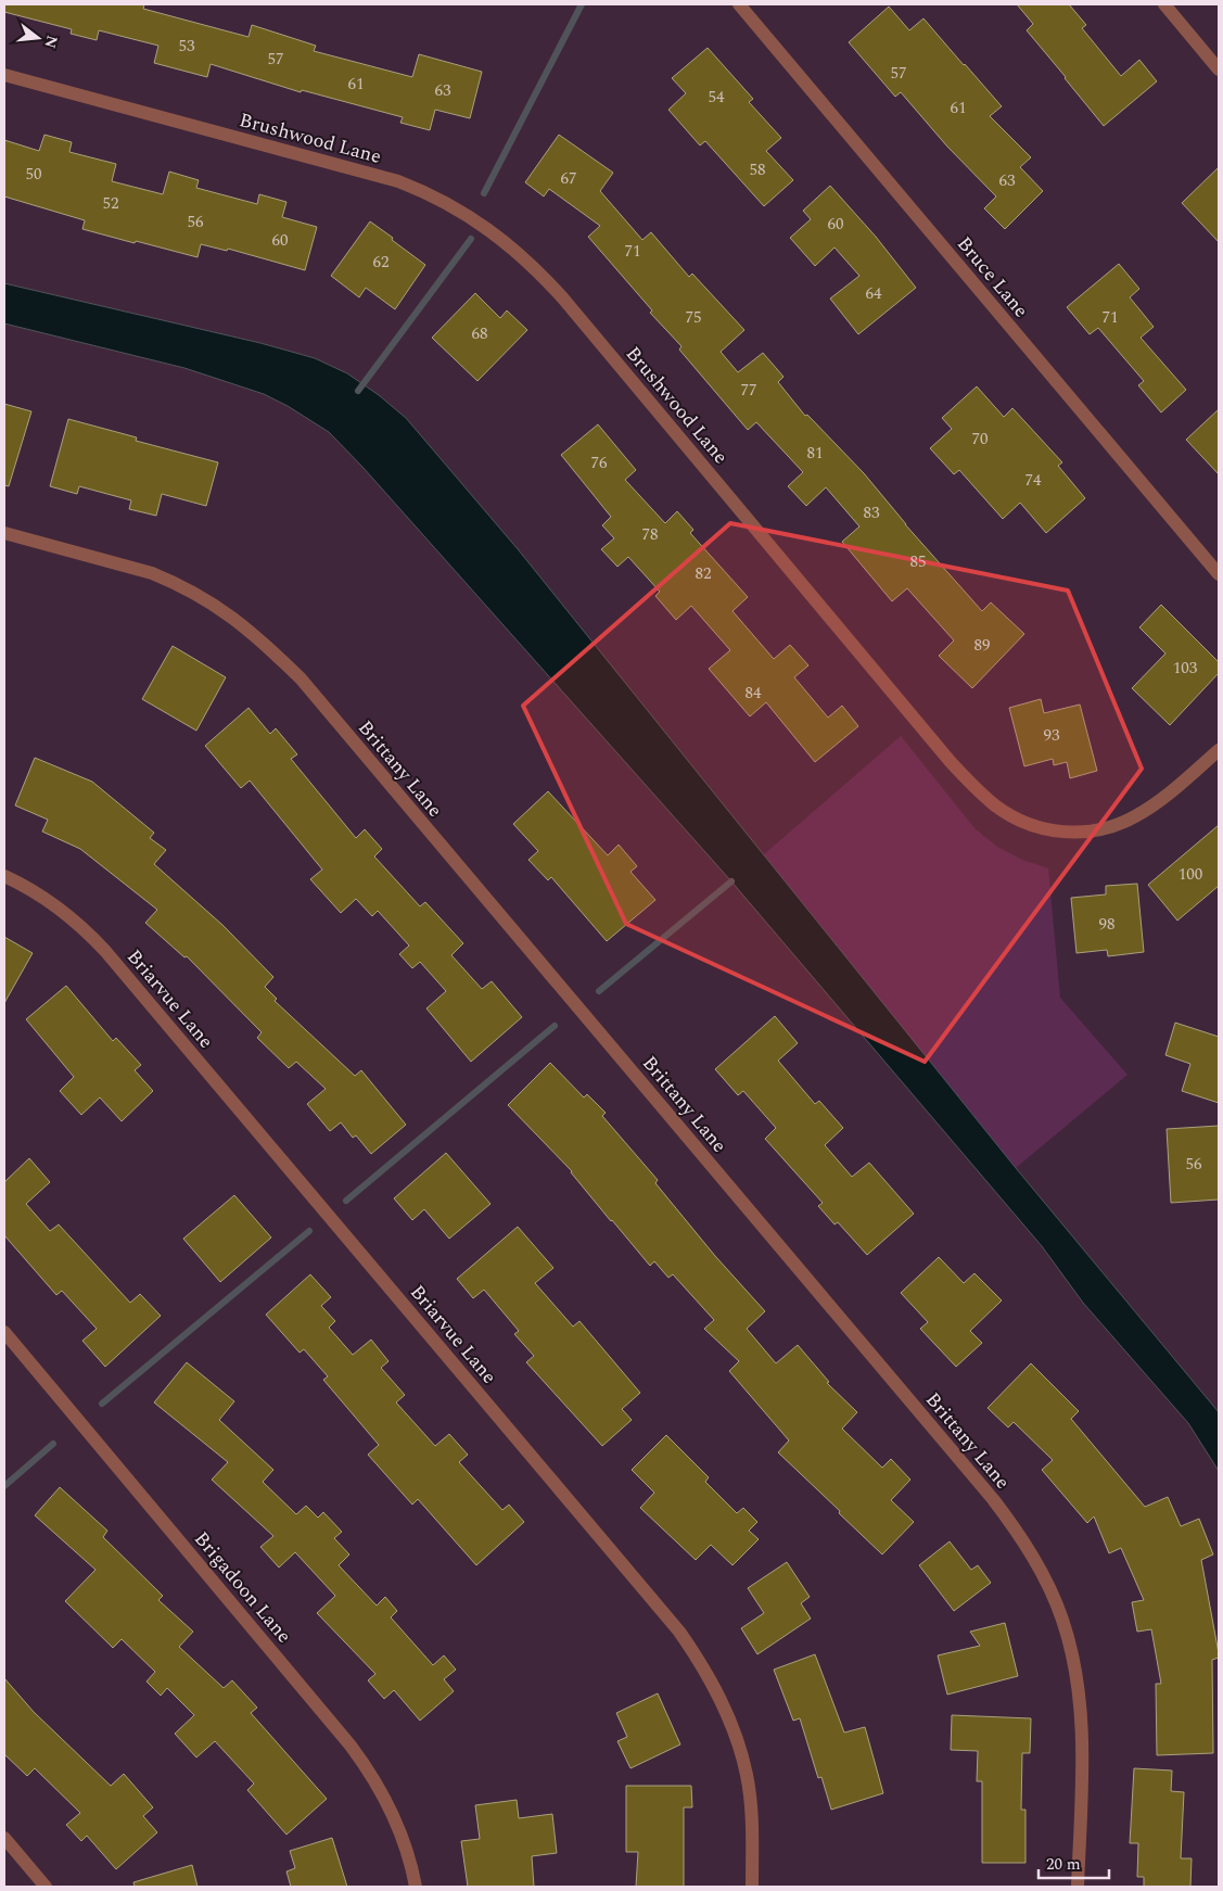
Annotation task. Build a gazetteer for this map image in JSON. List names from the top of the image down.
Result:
{
  "streets": {
    "street": [
      "Brushwood Lane",
      "Bruce Lane",
      "Brittany Lane",
      "Briarvue Lane",
      "Brigadoon Lane"
    ]
  },
  "house_numbers": [
    "53",
    "57",
    "57",
    "61",
    "63",
    "54",
    "61",
    "58",
    "50",
    "67",
    "63",
    "52",
    "56",
    "60",
    "60",
    "71",
    "62",
    "64",
    "75",
    "71",
    "68",
    "77",
    "70",
    "81",
    "76",
    "74",
    "83",
    "78",
    "85",
    "82",
    "89",
    "103",
    "84",
    "93",
    "100",
    "98",
    "56"
  ],
  "scale_bar": "20 m",
  "north": "right"
}
